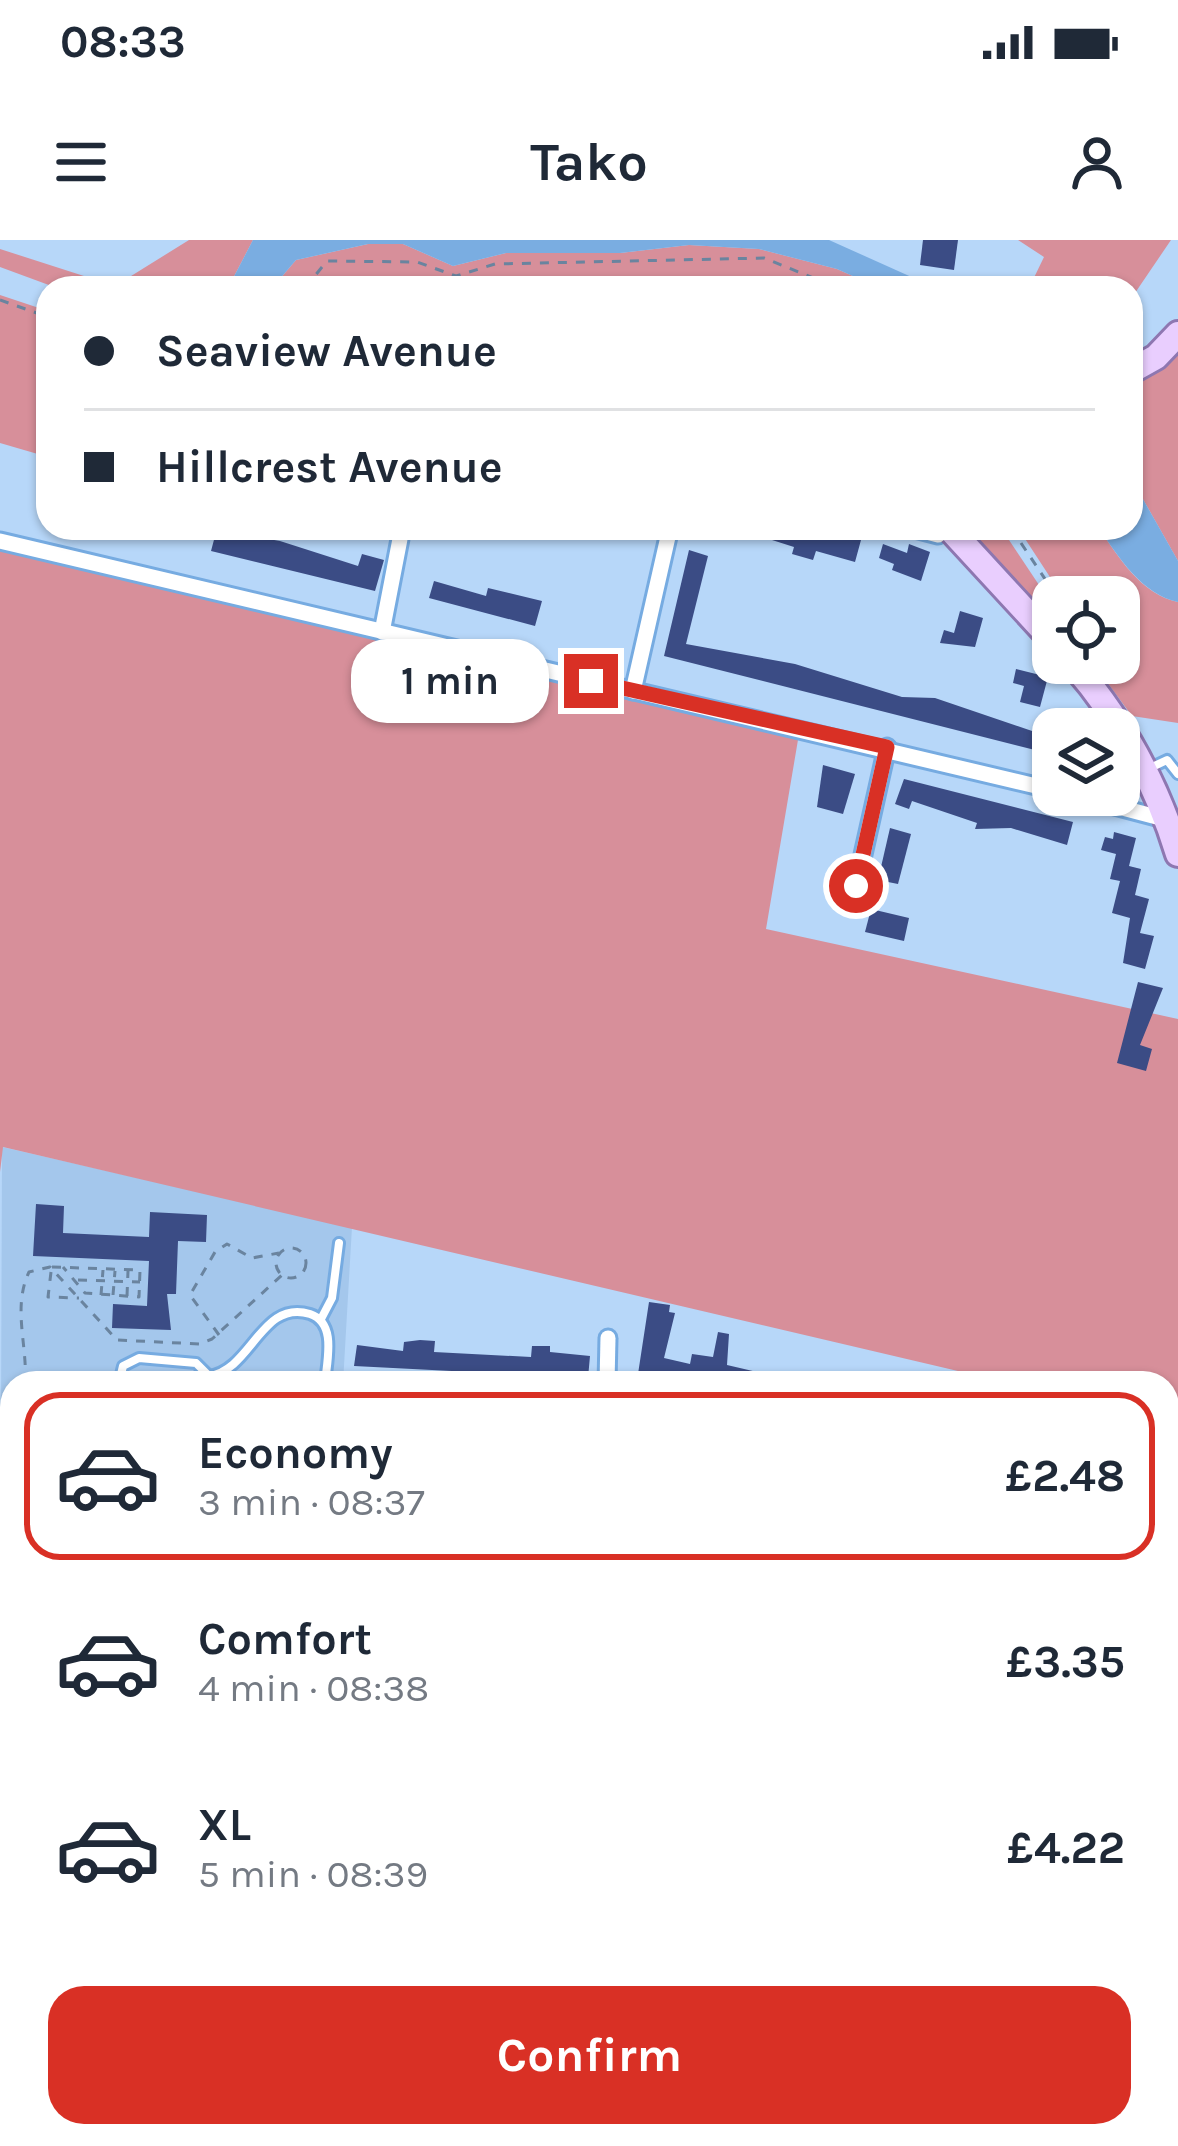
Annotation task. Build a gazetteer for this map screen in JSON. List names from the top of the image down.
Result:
{
  "page": {
    "status": "08:33",
    "header": "Tako",
    "banner": ["Seaview Avenue", "Hillcrest Avenue"],
    "bubble": "1 min",
    "list": [
      {
        "name": "Economy",
        "note": "3 min · 08:37",
        "value": "£2.48"
      },
      {
        "name": "Comfort",
        "note": "4 min · 08:38",
        "value": "£3.35"
      },
      {
        "name": "XL",
        "note": "5 min · 08:39",
        "value": "£4.22"
      }
    ],
    "buttons": "Confirm"
  }
}
